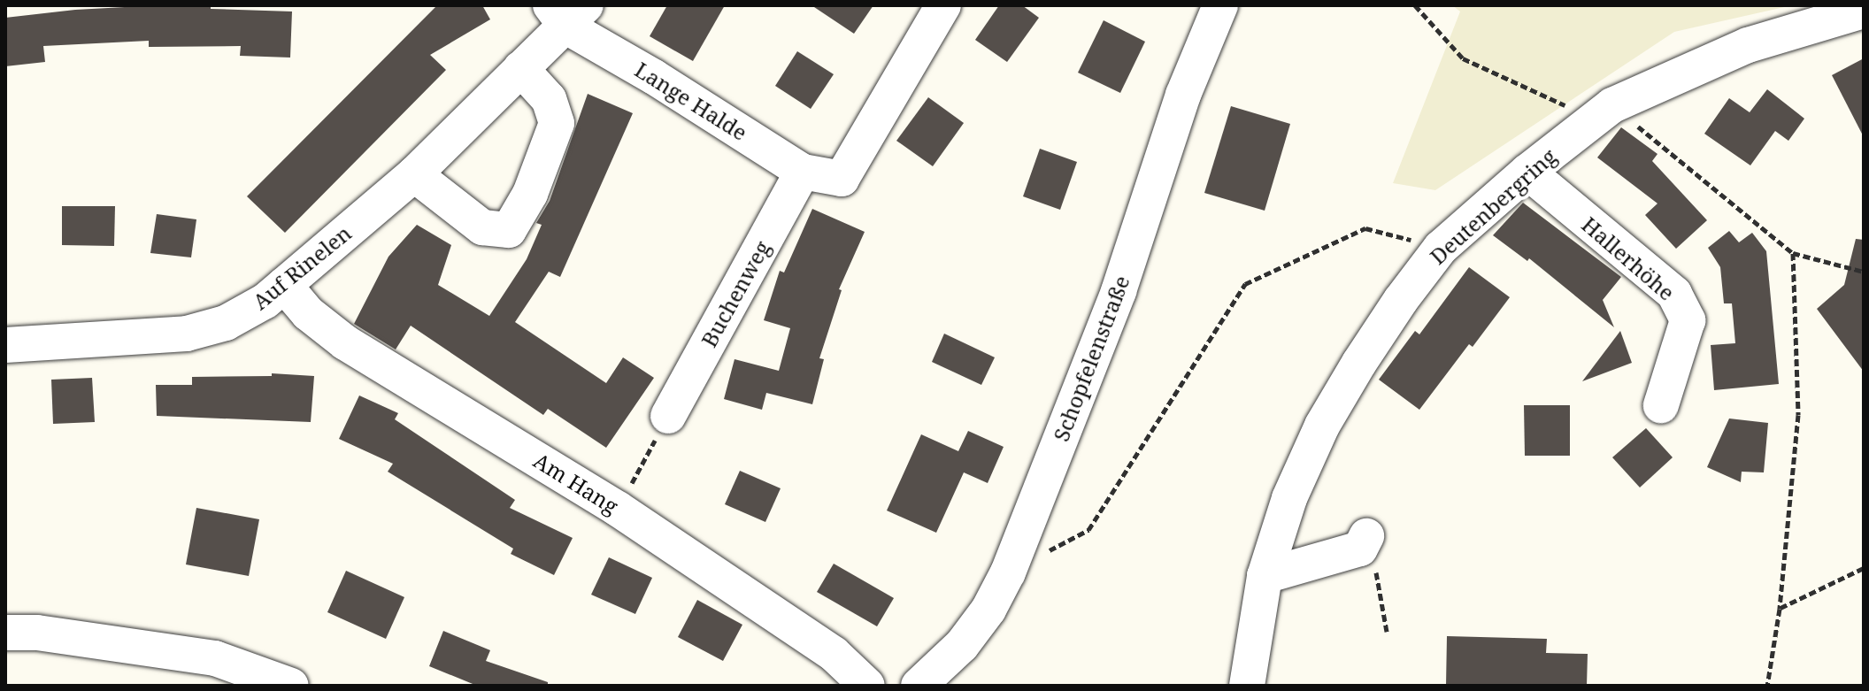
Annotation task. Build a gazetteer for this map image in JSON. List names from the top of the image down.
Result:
{
  "streets": {
    "street": [
      "Lange Halde",
      "Deutenbergring",
      "Hallerhöhe",
      "Auf Rinelen",
      "Buchenweg",
      "Schopfelenstraße",
      "Am Hang"
    ]
  },
  "crossings": [
    ["Lange Halde", "Auf Rinelen"],
    ["Lange Halde", "Buchenweg"],
    ["Deutenbergring", "Hallerhöhe"],
    ["Auf Rinelen", "Am Hang"]
  ]
}
